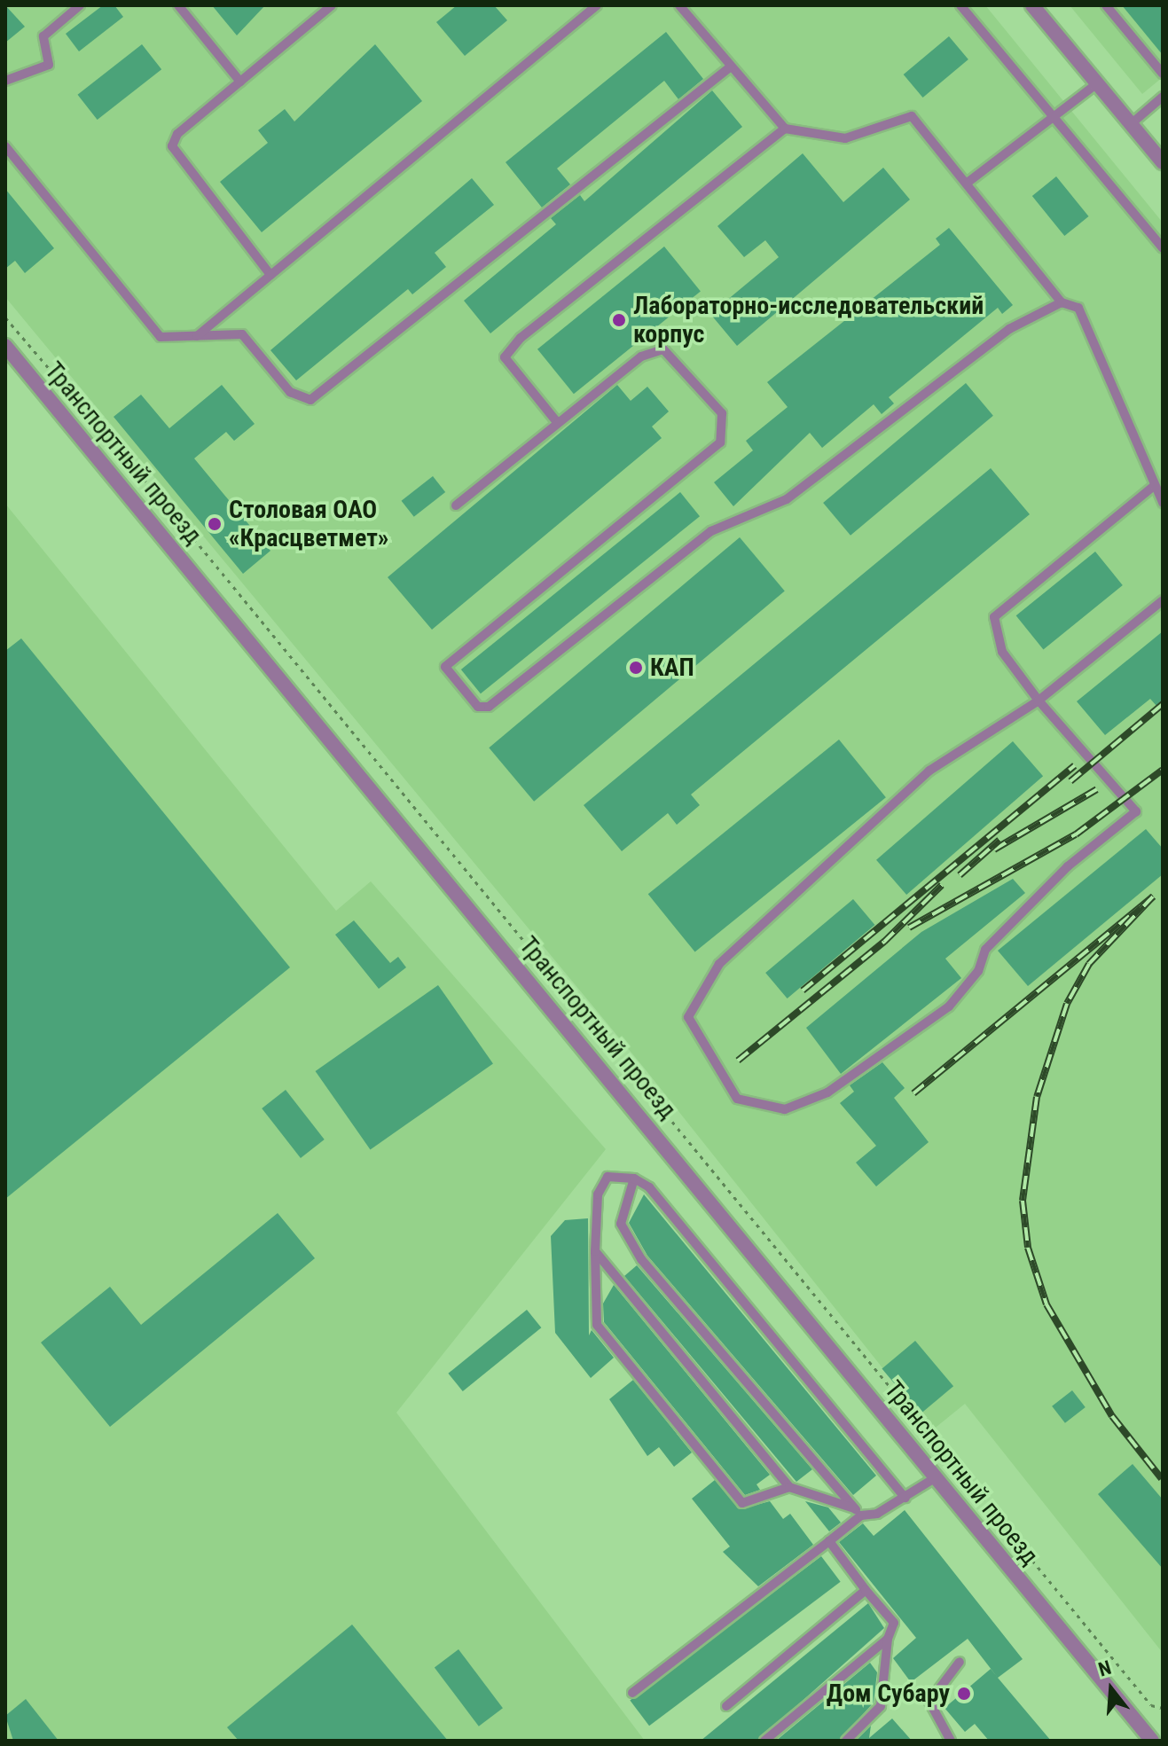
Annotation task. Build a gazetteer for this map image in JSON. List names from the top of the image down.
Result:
{
  "streets": {
    "street": ["Транспортный проезд"]
  },
  "places": [
    "Лабораторно-исследовательский корпус",
    "Столовая ОАО «Красцветмет»",
    "КАП",
    "Дом Субару"
  ],
  "north": "top"
}
